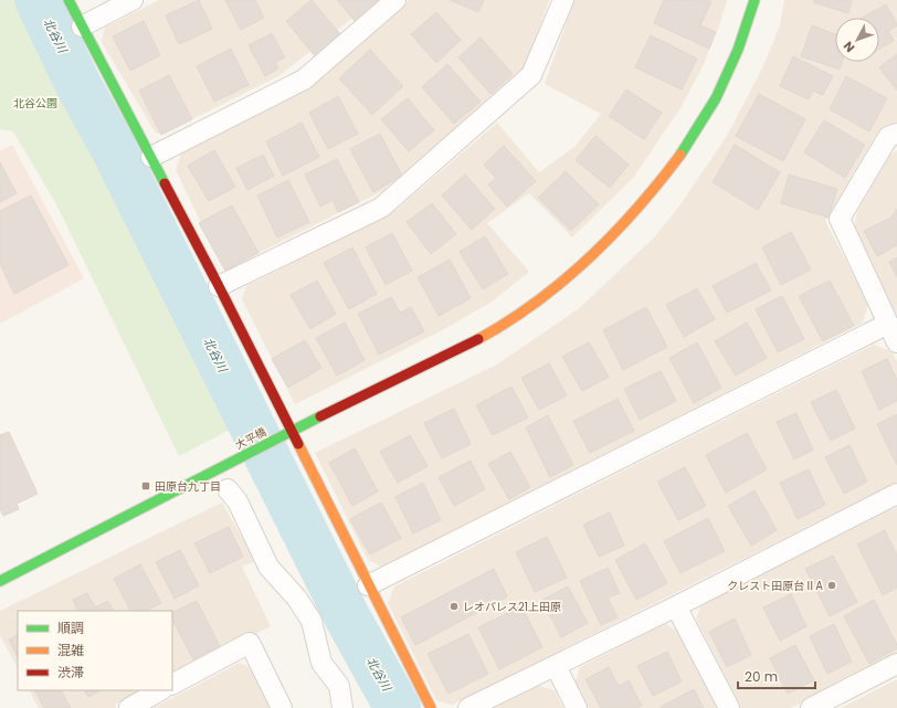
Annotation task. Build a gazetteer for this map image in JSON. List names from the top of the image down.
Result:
{
  "streets": {
    "street": ["大平橋"]
  },
  "water": ["北谷川"],
  "parks": ["北谷公園"],
  "places": {
    "transit": ["田原台九丁目"],
    "other": ["クレスト田原台ⅡA", "レオパレス21上田原"]
  },
  "legend": ["順調", "混雑", "渋滞"],
  "scale_bar": "20 m",
  "north": "bottom left"
}
